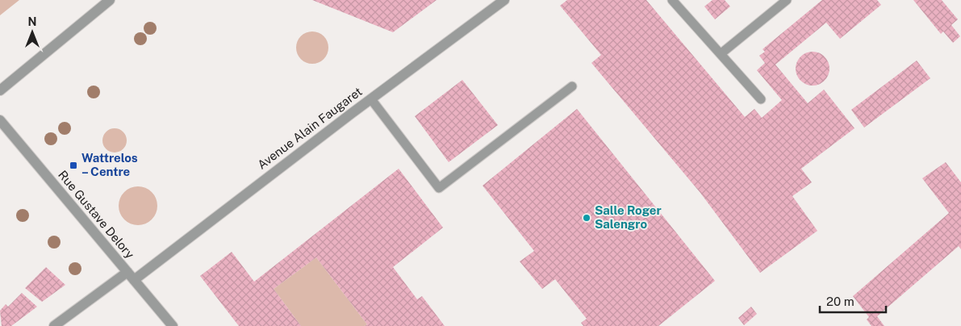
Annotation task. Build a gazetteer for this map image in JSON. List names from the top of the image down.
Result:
{
  "streets": {
    "street": ["Avenue Alain Faugaret", "Rue Gustave Delory"]
  },
  "crossings": [
    ["Avenue Alain Faugaret", "Rue Gustave Delory"]
  ],
  "places": {
    "transit": ["Wattrelos – Centre"],
    "other": ["Salle Roger Salengro"]
  },
  "scale_bar": "20 m",
  "north": "top"
}
